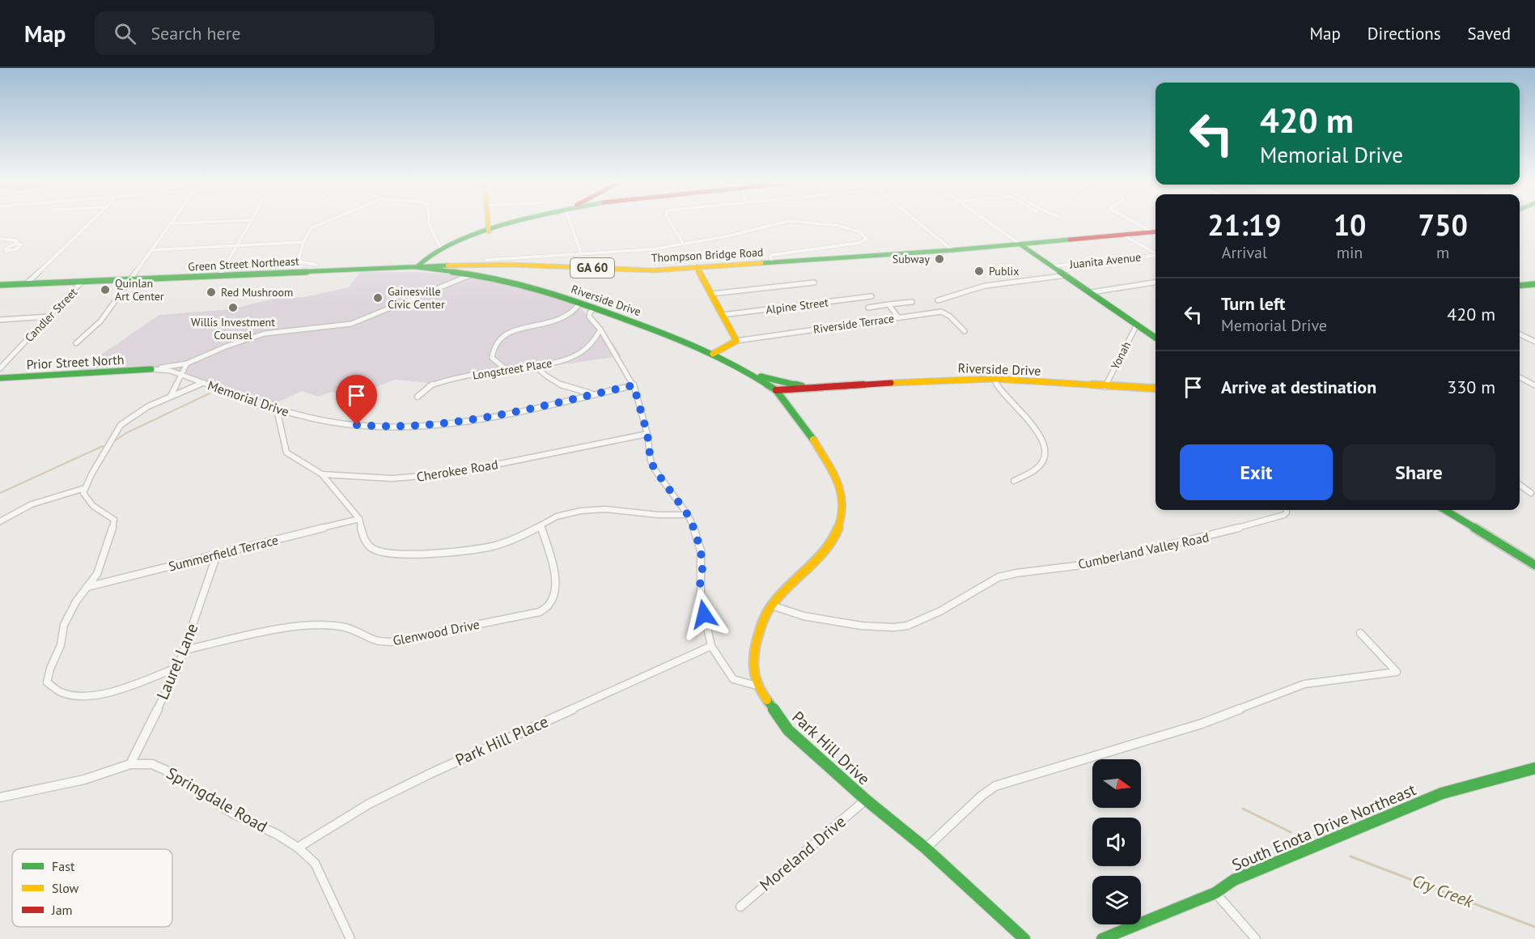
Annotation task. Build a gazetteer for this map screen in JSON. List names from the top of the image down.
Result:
{
  "streets": {
    "main road": [
      "Thompson Bridge Road",
      "Green Street Northeast",
      "GA 60",
      "Riverside Drive",
      "Prior Street North",
      "Park Hill Drive",
      "South Enota Drive Northeast"
    ],
    "street": [
      "Juanita Avenue",
      "Alpine Street",
      "Candler Street",
      "Riverside Terrace",
      "Yonah",
      "Longstreet Place",
      "Memorial Drive",
      "Cherokee Road",
      "Cumberland Valley Road",
      "Summerfield Terrace",
      "Glenwood Drive",
      "Laurel Lane",
      "Park Hill Place",
      "Springdale Road",
      "Moreland Drive"
    ]
  },
  "crossings": [
    ["Thompson Bridge Road", "Green Street Northeast"],
    ["Green Street Northeast", "Riverside Drive"],
    ["Green Street Northeast", "Candler Street"],
    ["Riverside Drive", "Yonah"],
    ["Prior Street North", "Memorial Drive"],
    ["Memorial Drive", "Cherokee Road"],
    ["Summerfield Terrace", "Laurel Lane"],
    ["Glenwood Drive", "Laurel Lane"],
    ["Laurel Lane", "Springdale Road"],
    ["Park Hill Place", "Springdale Road"],
    ["Park Hill Drive", "Moreland Drive"]
  ],
  "water": ["Cry Creek"],
  "places": [
    "Subway",
    "Publix",
    "Quinlan Art Center",
    "Red Mushroom",
    "Gainesville Civic Center",
    "Willis Investment Counsel"
  ],
  "legend": ["Fast", "Slow", "Jam"],
  "north": "right",
  "page": {
    "header": "Map",
    "search": "Search here",
    "nav": ["Map", "Directions", "Saved"],
    "turn": ["420 m", "Memorial Drive"],
    "eta": [
      "21:19",
      "Arrival",
      "10",
      "min",
      "750",
      "m"
    ],
    "list": [
      {
        "name": "Turn left",
        "note": "Memorial Drive",
        "value": "420 m"
      },
      {
        "name": "Arrive at destination",
        "value": "330 m"
      }
    ],
    "buttons": ["Exit", "Share"]
  }
}
